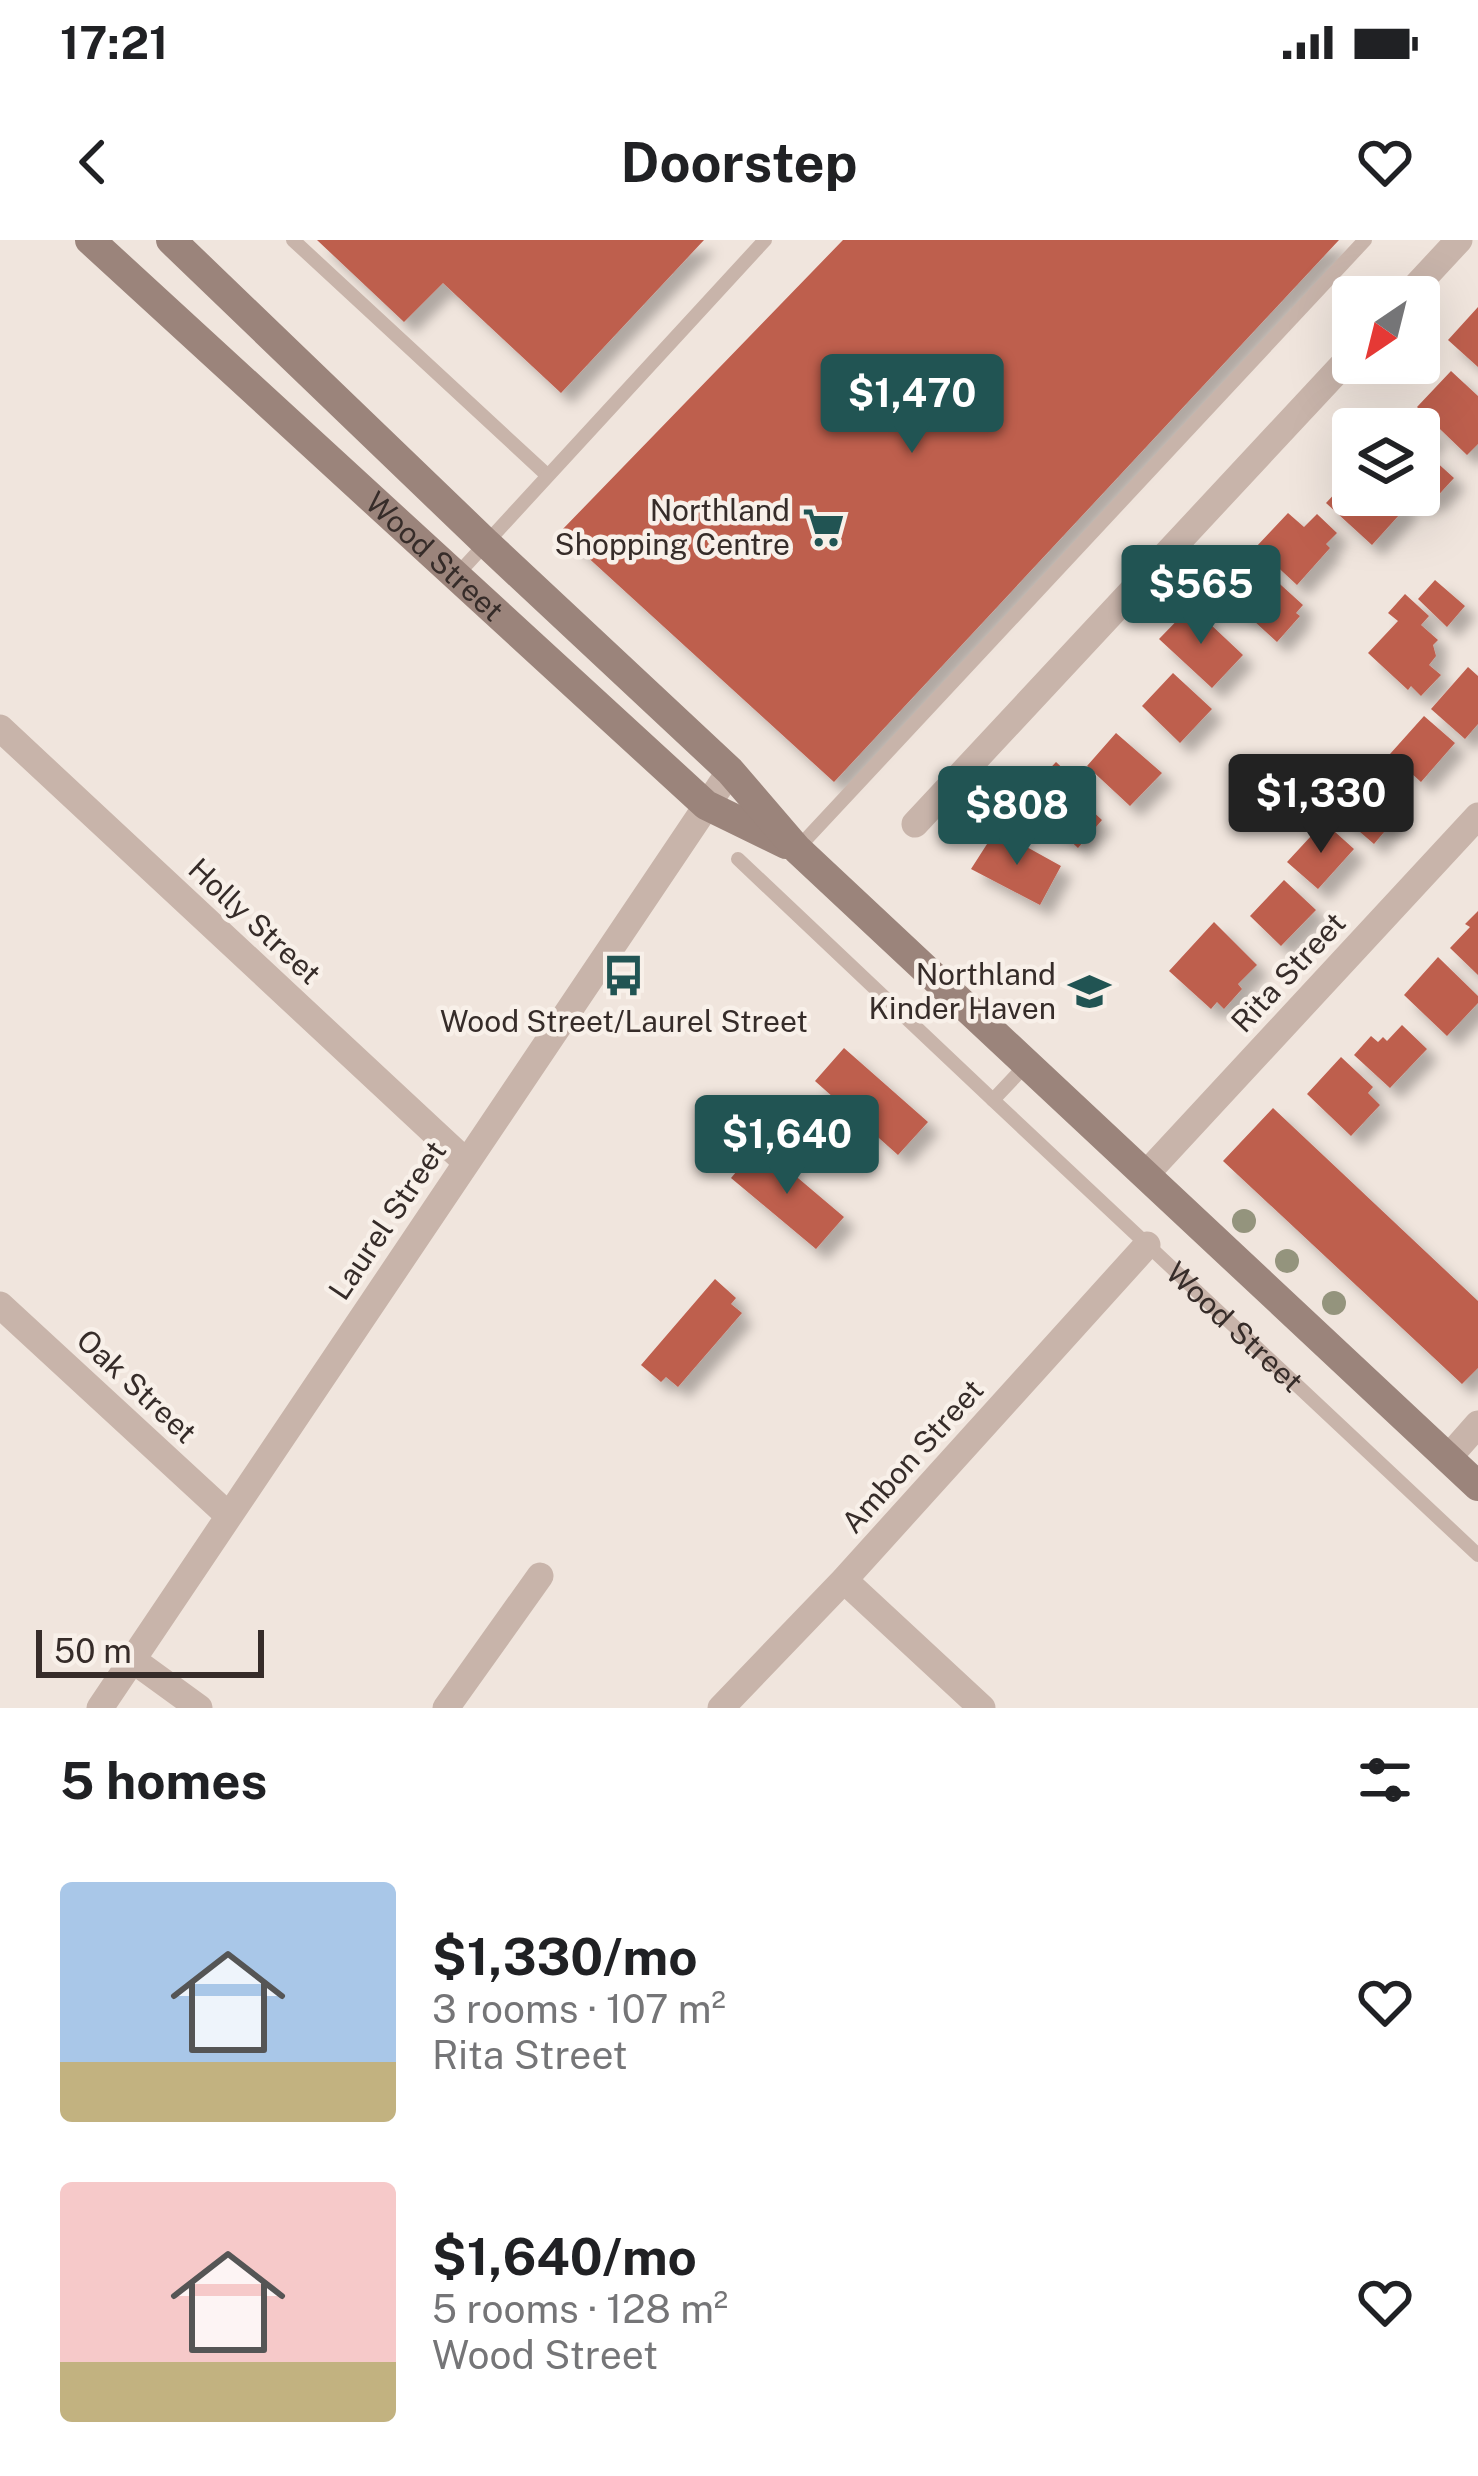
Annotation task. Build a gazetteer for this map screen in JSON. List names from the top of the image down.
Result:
{
  "streets": {
    "street": [
      "Wood Street",
      "Holly Street",
      "Rita Street",
      "Laurel Street",
      "Oak Street",
      "Ambon Street"
    ]
  },
  "crossings": [
    ["Wood Street", "Rita Street"],
    ["Wood Street", "Laurel Street"],
    ["Wood Street", "Ambon Street"],
    ["Holly Street", "Laurel Street"],
    ["Laurel Street", "Oak Street"]
  ],
  "places": {
    "supermarket": ["Northland Shopping Centre"],
    "bus stop": ["Wood Street/Laurel Street"],
    "school or university": ["Northland Kinder Haven"]
  },
  "scale_bar": "50 m",
  "north": "bottom left",
  "page": {
    "status": "17:21",
    "header": "Doorstep",
    "price": [
      "$1,470",
      "$565",
      "$1,330",
      "$808",
      "$1,640"
    ],
    "scale": "50 m",
    "heading": "5 homes",
    "list": [
      {
        "name": "$1,330/mo",
        "note": "3 rooms · 107 m² · Rita Street"
      },
      {
        "name": "$1,640/mo",
        "note": "5 rooms · 128 m² · Wood Street"
      }
    ]
  }
}
